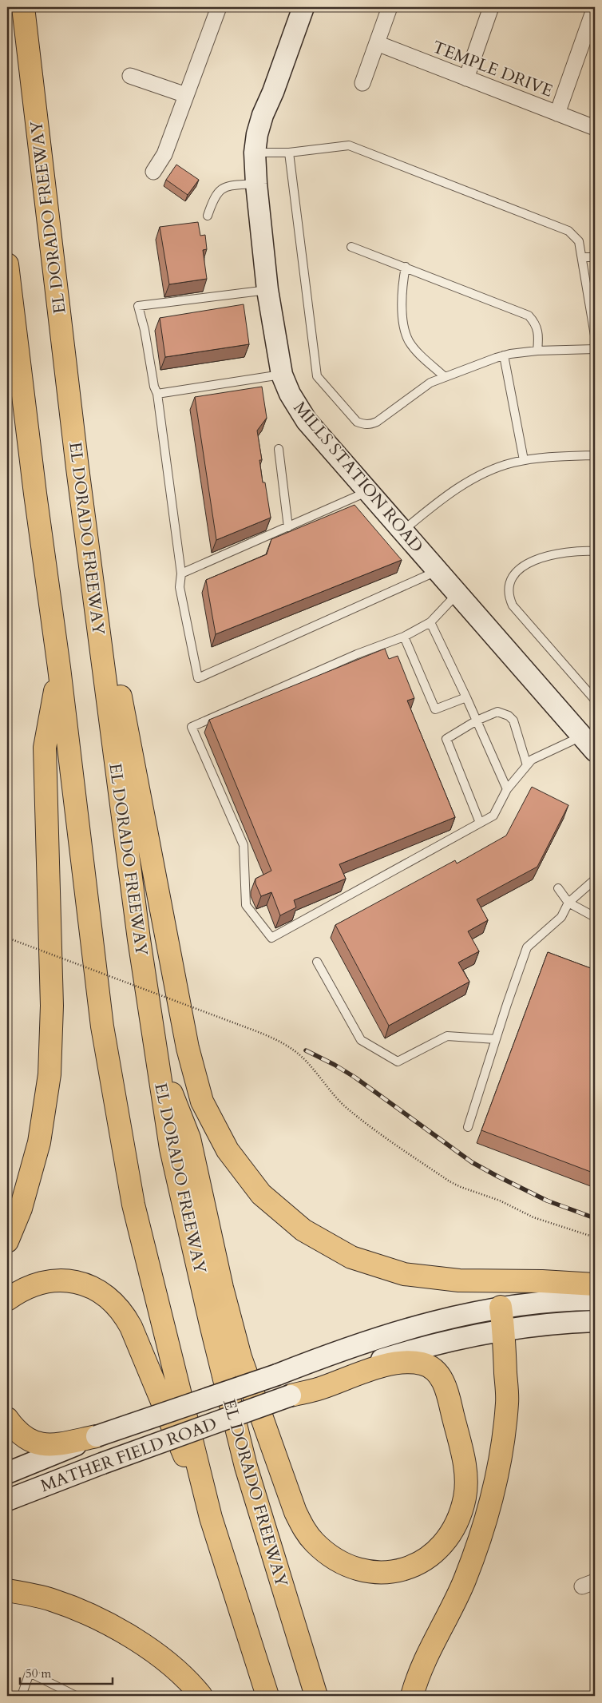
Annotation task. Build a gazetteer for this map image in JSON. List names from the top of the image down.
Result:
{
  "streets": {
    "highway": ["EL DORADO FREEWAY"],
    "main road": ["MILLS STATION ROAD", "MATHER FIELD ROAD"],
    "street": ["TEMPLE DRIVE"]
  },
  "scale_bar": "50 m"
}
